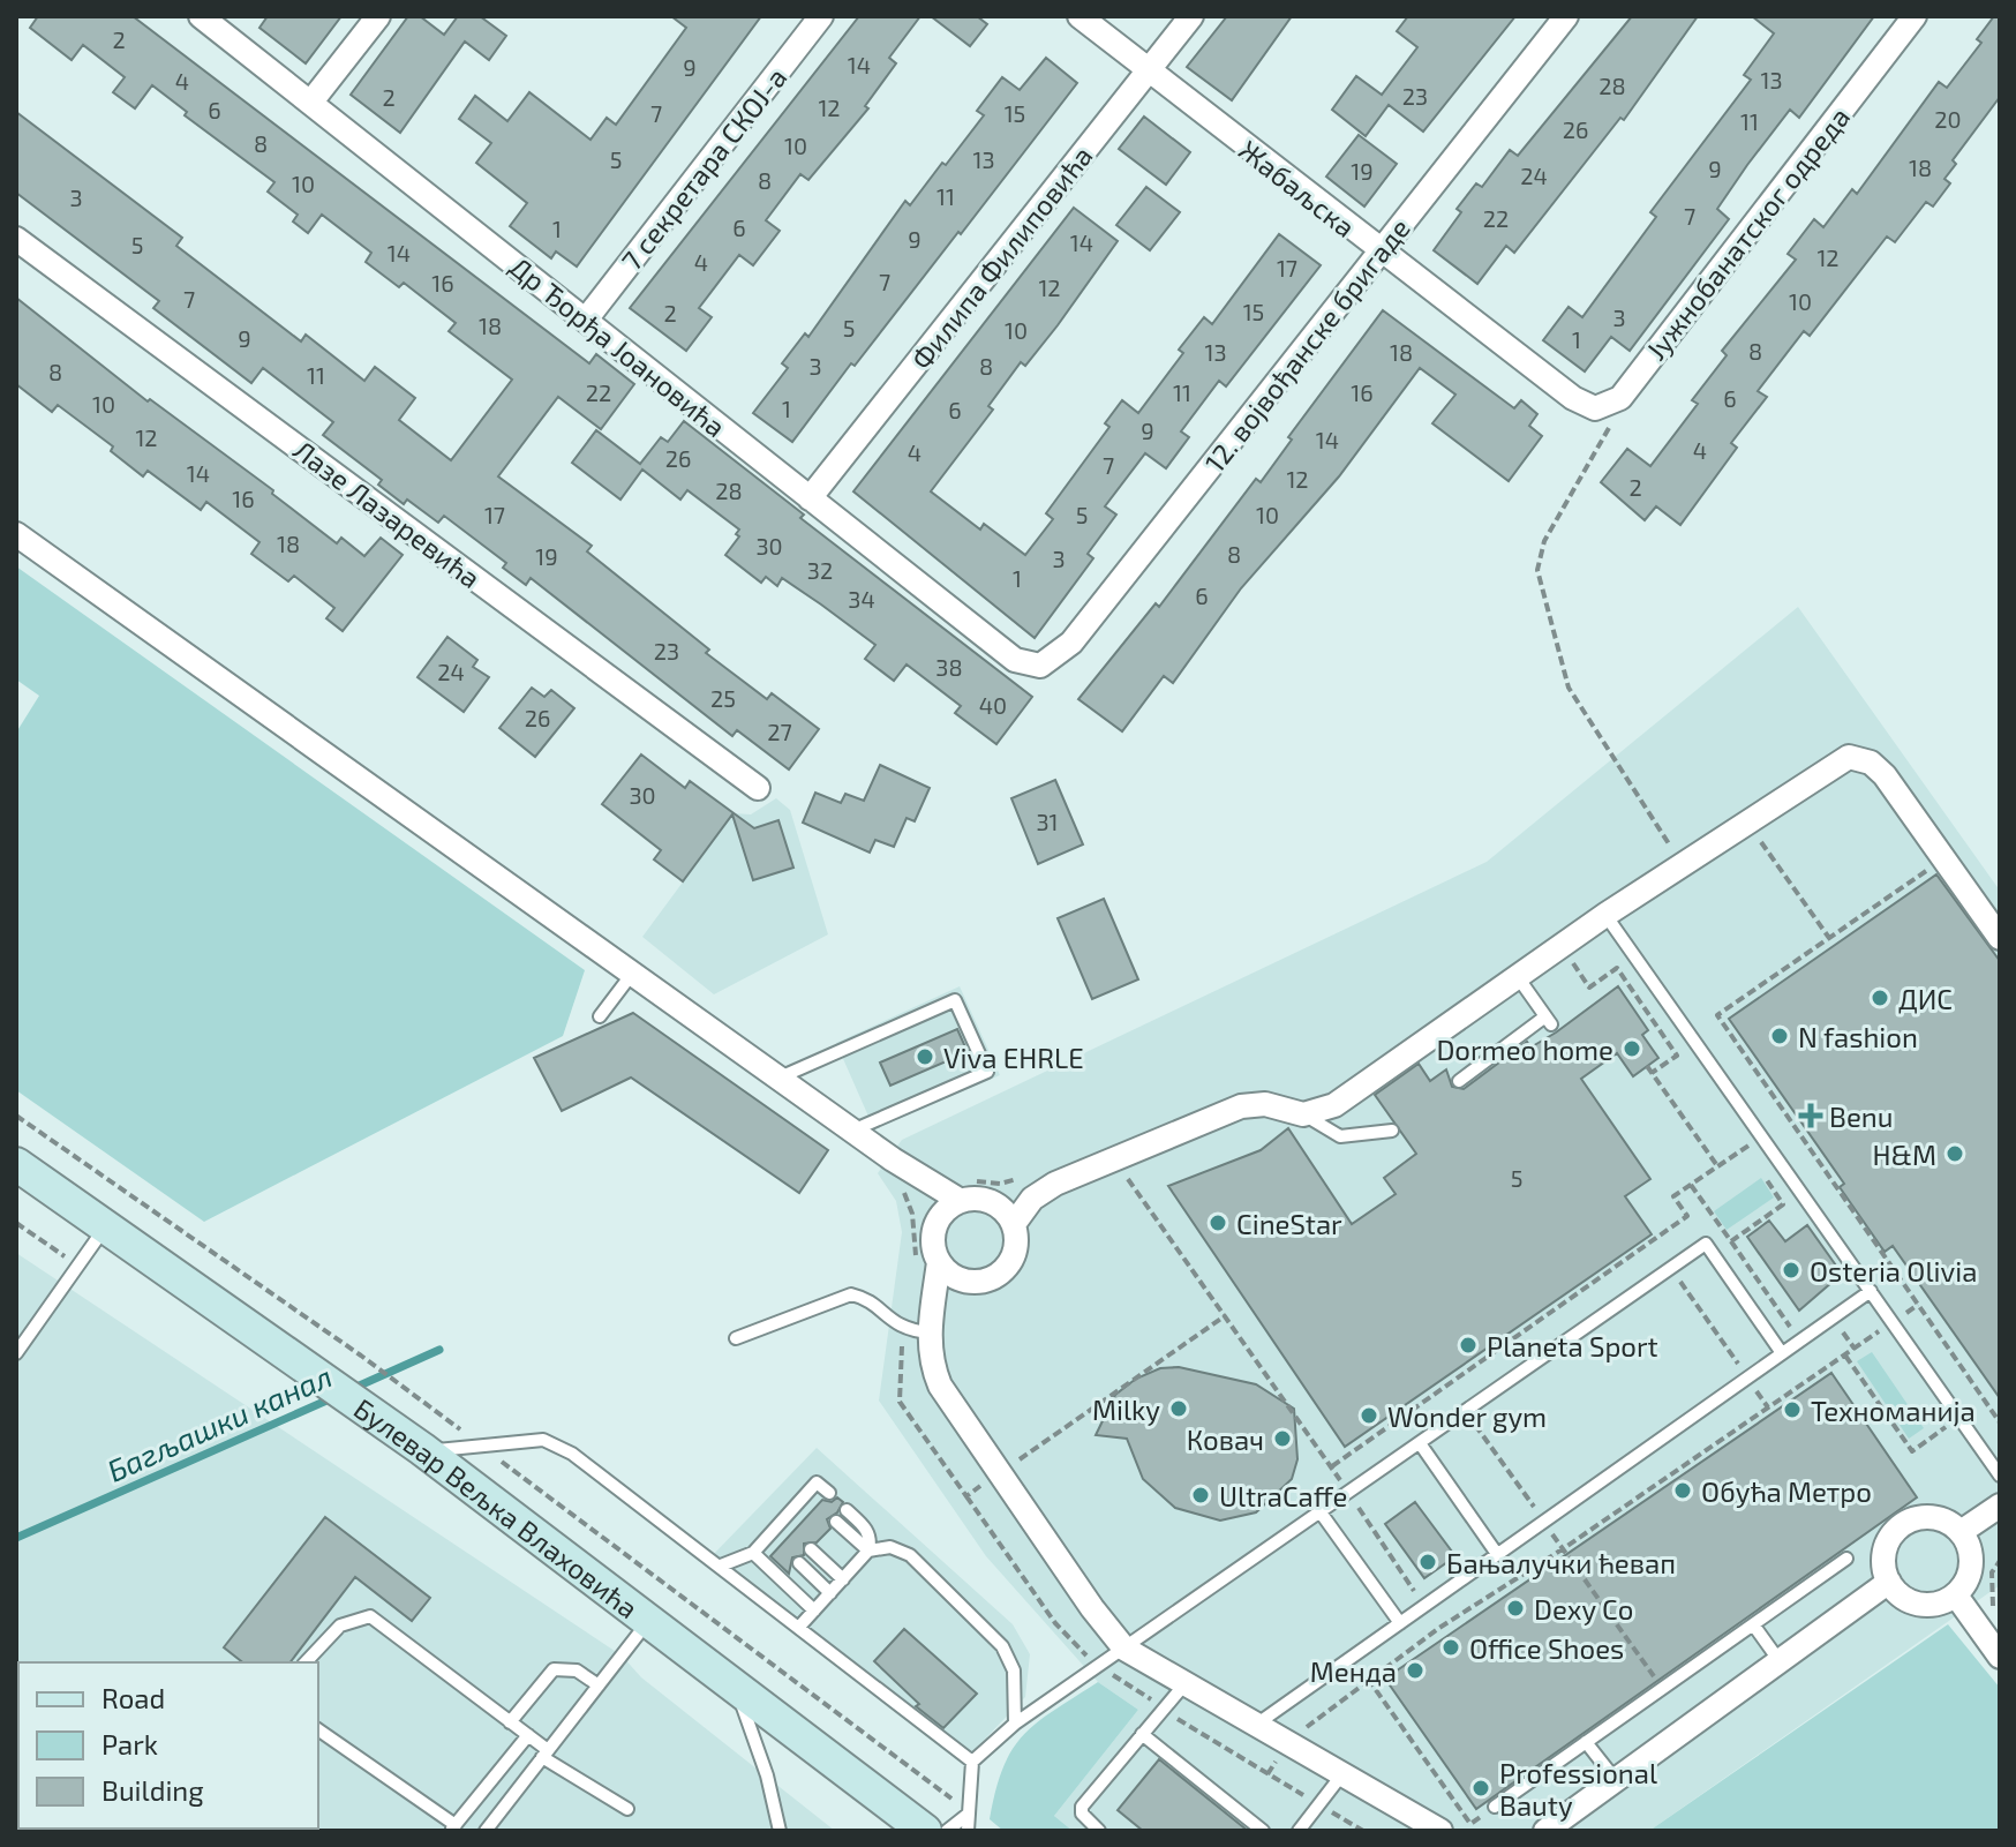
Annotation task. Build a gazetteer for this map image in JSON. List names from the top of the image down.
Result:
{
  "streets": {
    "main road": ["Булевар Вељка Влаховића"],
    "street": [
      "7 секретара СКОЈ-а",
      "Жабаљска",
      "Јужнобанатског одреда",
      "Филипа Филиповића",
      "12. војвођанске бригаде",
      "Др Ђорђа Јоановића",
      "Лазе Лазаревића"
    ]
  },
  "crossings": [
    ["7 секретара СКОЈ-а", "Др Ђорђа Јоановића"],
    ["Жабаљска", "Јужнобанатског одреда"],
    ["Жабаљска", "Филипа Филиповића"],
    ["Жабаљска", "12. војвођанске бригаде"],
    ["Филипа Филиповића", "Др Ђорђа Јоановића"],
    ["12. војвођанске бригаде", "Др Ђорђа Јоановића"]
  ],
  "water": ["Багљашки канал"],
  "places": {
    "other": [
      "ДИС",
      "N fashion",
      "Dormeo home",
      "Viva EHRLE",
      "H&M",
      "CineStar",
      "Osteria Olivia",
      "Planeta Sport",
      "Milky",
      "Техноманија",
      "Wonder gym",
      "Ковач",
      "Обућа Метро",
      "UltraCaffe",
      "Бањалучки ћевап",
      "Dexy Co",
      "Office Shoes",
      "Менда",
      "Professional Bauty"
    ],
    "health": ["Benu"]
  },
  "house_numbers": [
    "2",
    "14",
    "9",
    "13",
    "4",
    "28",
    "23",
    "2",
    "12",
    "6",
    "7",
    "15",
    "20",
    "11",
    "26",
    "8",
    "10",
    "5",
    "13",
    "18",
    "9",
    "19",
    "24",
    "8",
    "10",
    "11",
    "3",
    "7",
    "22",
    "6",
    "1",
    "9",
    "14",
    "5",
    "14",
    "12",
    "4",
    "17",
    "7",
    "16",
    "12",
    "7",
    "10",
    "15",
    "2",
    "3",
    "18",
    "5",
    "10",
    "9",
    "1",
    "8",
    "13",
    "18",
    "3",
    "8",
    "8",
    "11",
    "22",
    "11",
    "16",
    "6",
    "10",
    "1",
    "6",
    "9",
    "12",
    "14",
    "4",
    "4",
    "26",
    "7",
    "14",
    "12",
    "2",
    "28",
    "16",
    "17",
    "5",
    "10",
    "18",
    "30",
    "8",
    "19",
    "3",
    "32",
    "1",
    "6",
    "34",
    "23",
    "38",
    "24",
    "25",
    "40",
    "26",
    "27",
    "30",
    "31",
    "5"
  ],
  "legend": ["Road", "Park", "Building"]
}
